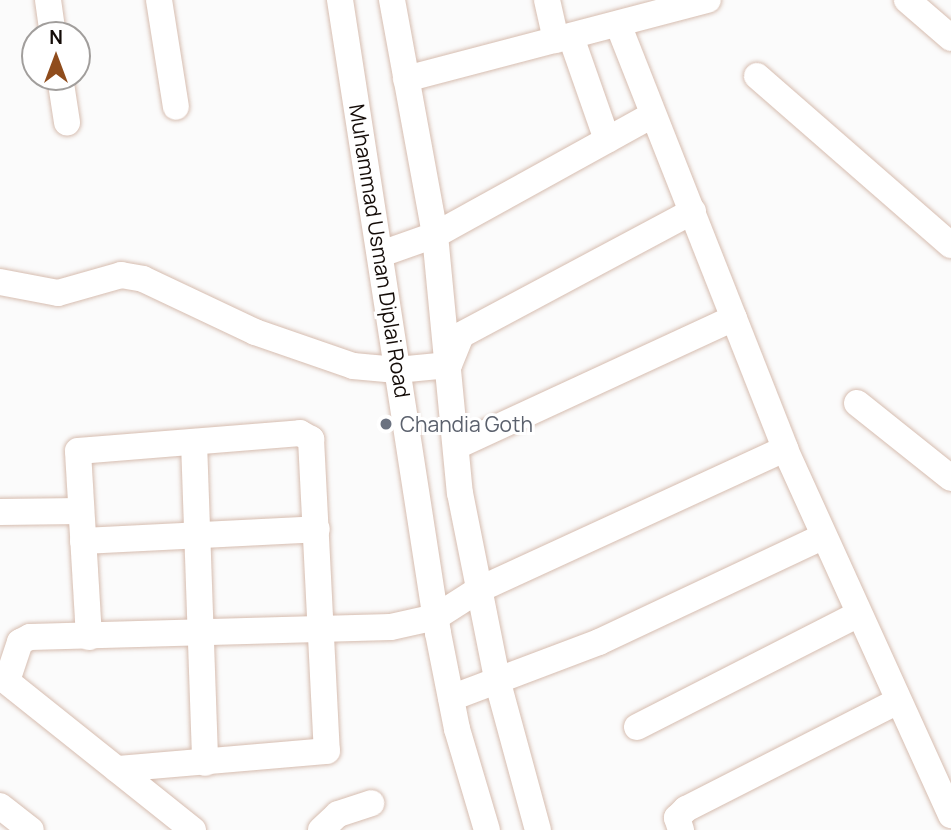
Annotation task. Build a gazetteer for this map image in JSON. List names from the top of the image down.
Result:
{
  "streets": {
    "street": ["Muhammad Usman Diplai Road"]
  },
  "places": ["Chandia Goth"],
  "north": "top"
}
